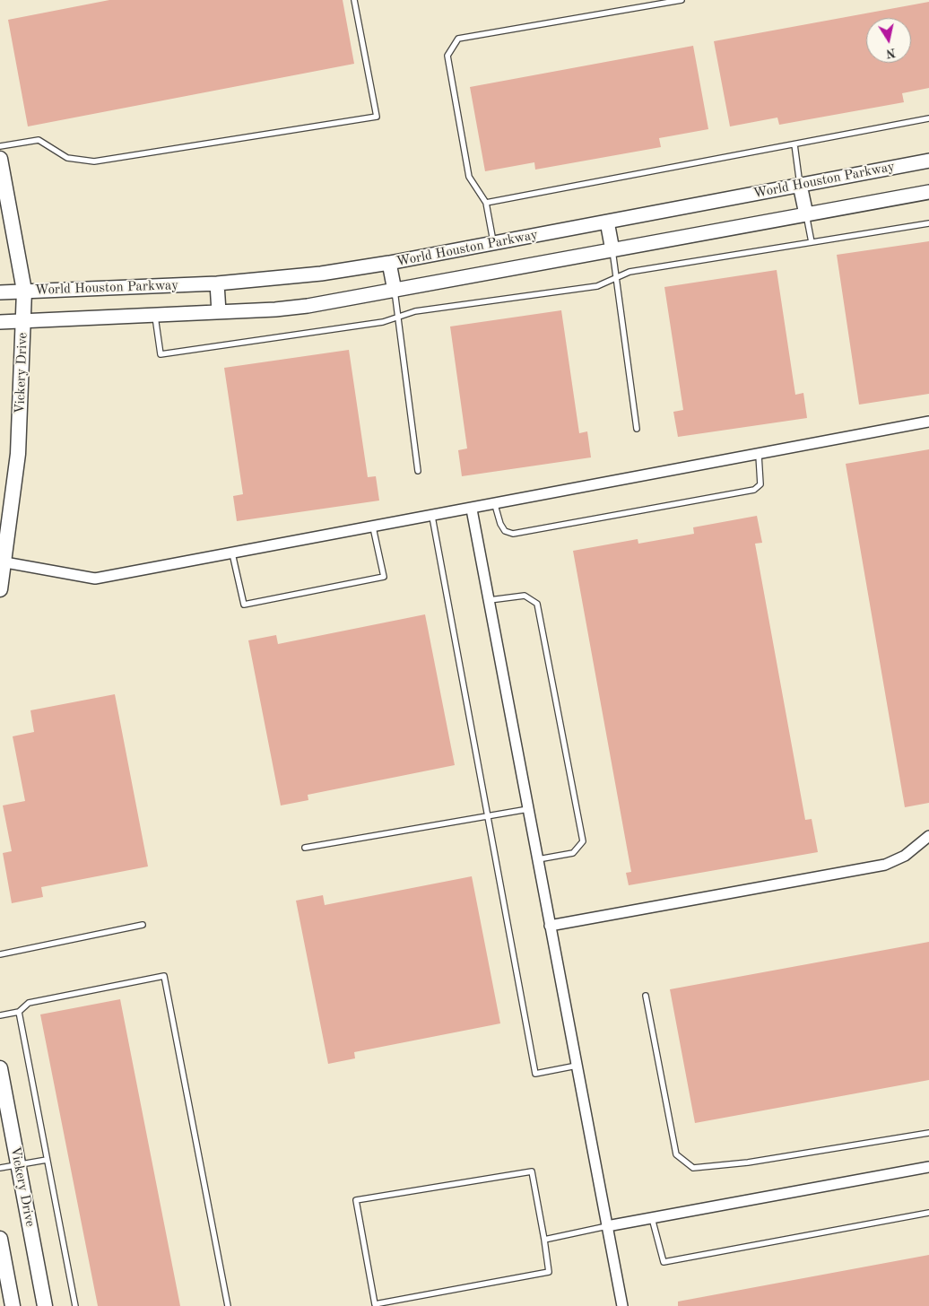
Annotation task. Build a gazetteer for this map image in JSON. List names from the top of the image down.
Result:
{
  "streets": {
    "main road": ["Vickery Drive"],
    "street": ["World Houston Parkway"]
  },
  "crossings": [
    ["World Houston Parkway", "Vickery Drive"]
  ],
  "north": "bottom"
}
